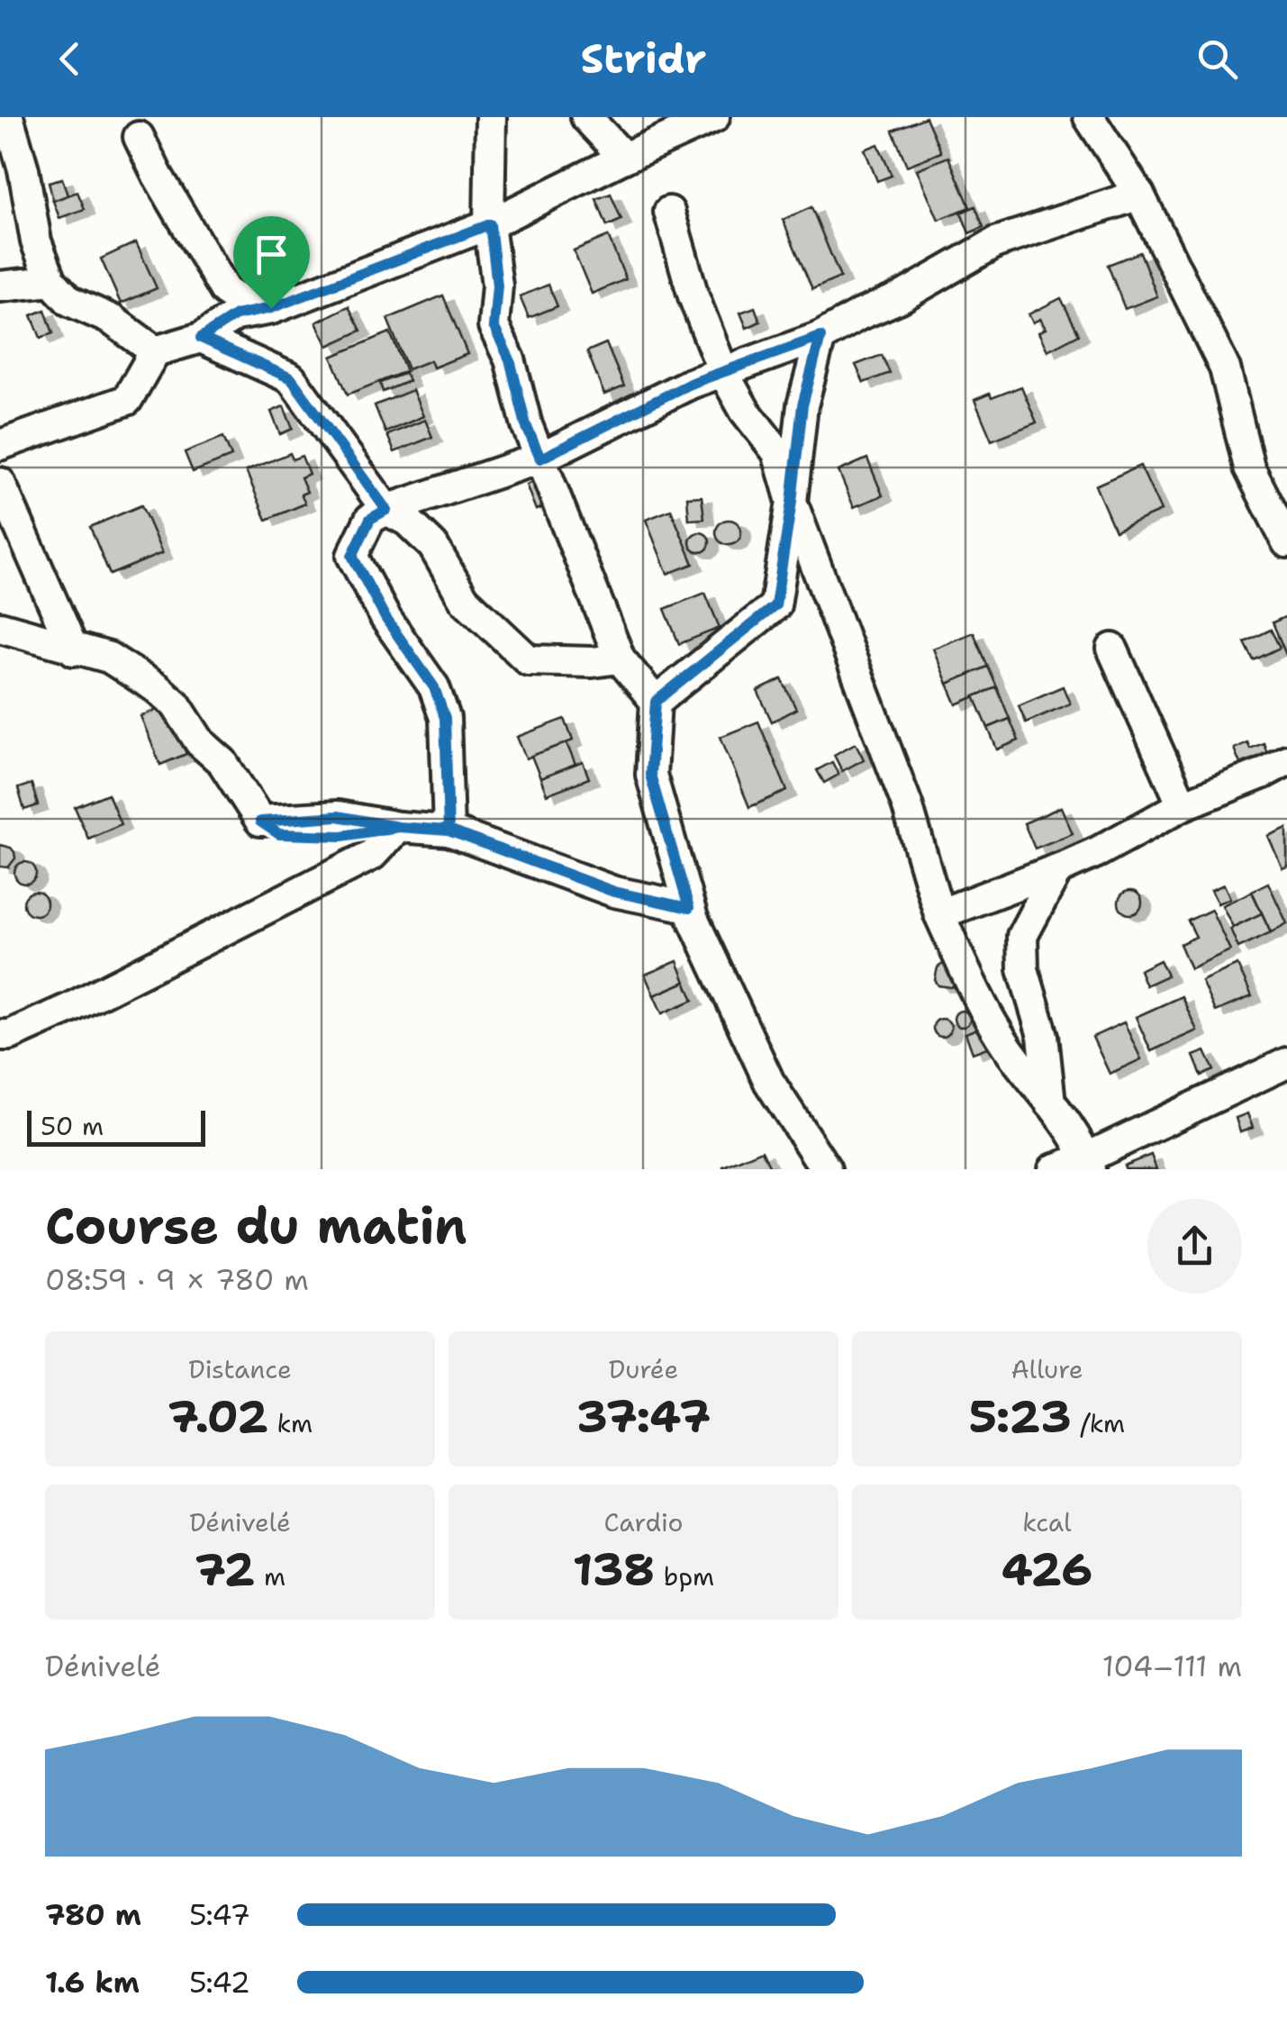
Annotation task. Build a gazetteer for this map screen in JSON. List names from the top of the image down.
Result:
{
  "scale_bar": "50 m",
  "page": {
    "header": "Stridr",
    "scale": "50 m",
    "heading": ["Course du matin", "08:59 · 9 × 780 m"],
    "stats": [
      ["Distance", "7.02 km"],
      ["Durée", "37:47"],
      ["Allure", "5:23 /km"],
      ["Dénivelé", "72 m"],
      ["Cardio", "138 bpm"],
      ["kcal", "426"]
    ],
    "chart": ["Dénivelé", "104–111 m"],
    "list": [
      {
        "name": "780 m",
        "note": "5:47"
      },
      {
        "name": "1.6 km",
        "note": "5:42"
      }
    ]
  }
}
